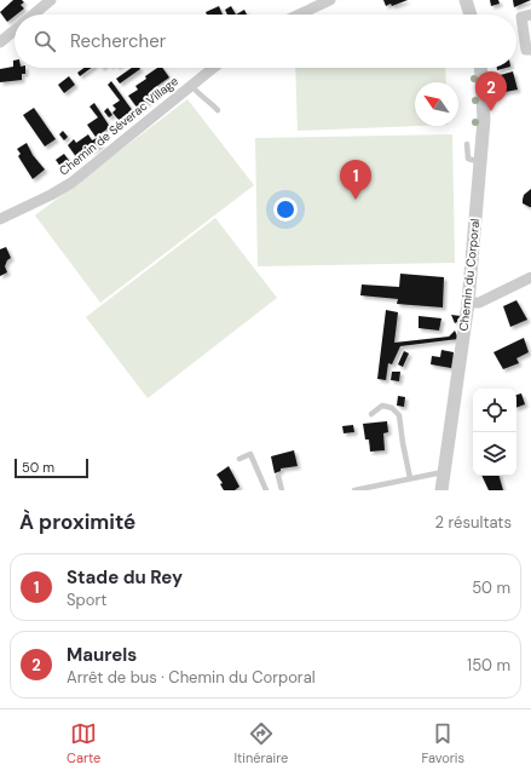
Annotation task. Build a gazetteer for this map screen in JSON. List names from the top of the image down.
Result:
{
  "streets": {
    "street": ["Chemin de Séverac Village", "Chemin du Corporal"]
  },
  "scale_bar": "50 m",
  "north": "top left",
  "page": {
    "search": "Rechercher",
    "pins": ["2", "1"],
    "scale": "50 m",
    "heading": ["À proximité", "2 résultats"],
    "list": [
      {
        "mark": "1",
        "name": "Stade du Rey",
        "note": "Sport",
        "value": "50 m"
      },
      {
        "mark": "2",
        "name": "Maurels",
        "note": "Arrêt de bus · Chemin du Corporal",
        "value": "150 m"
      }
    ],
    "nav": ["Carte", "Itinéraire", "Favoris"]
  }
}
